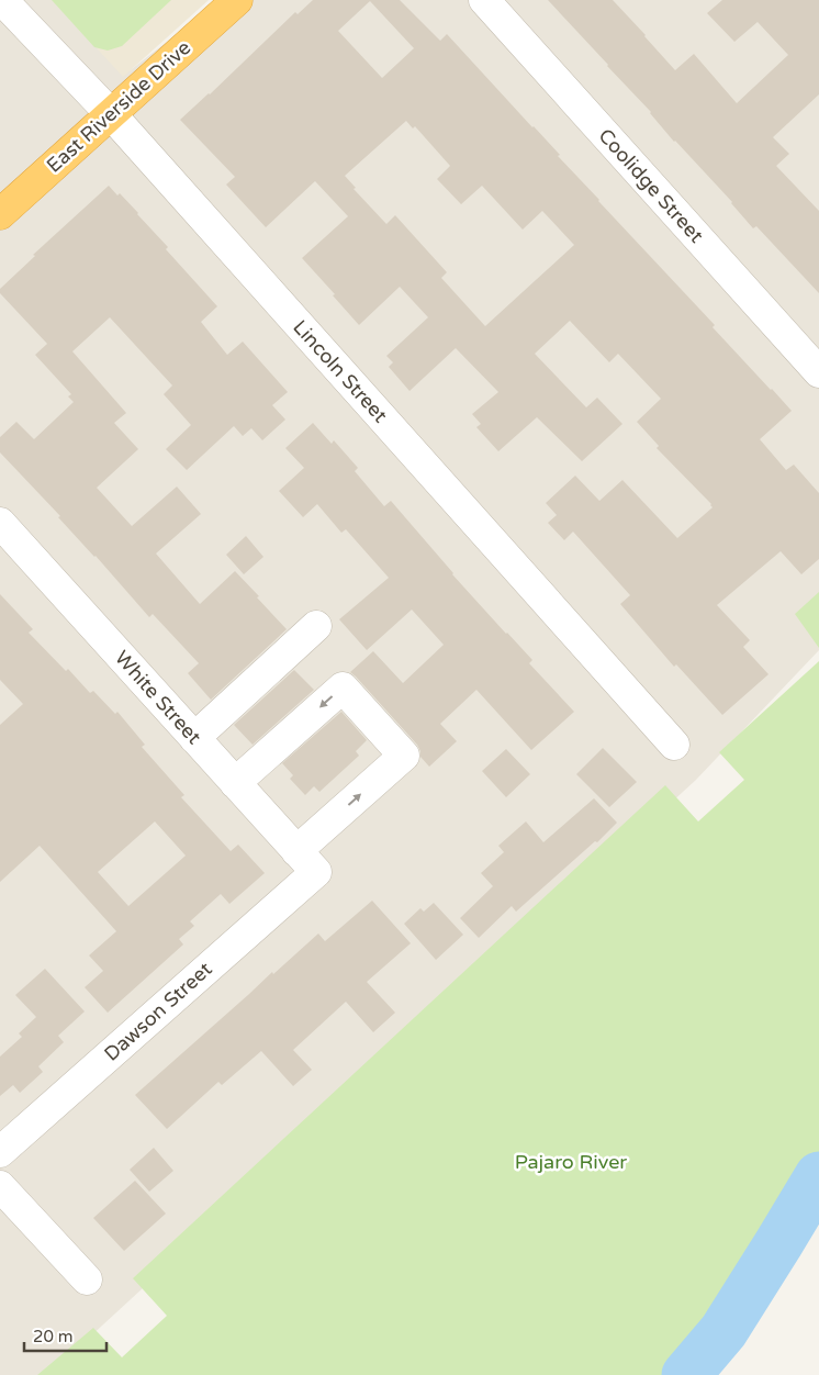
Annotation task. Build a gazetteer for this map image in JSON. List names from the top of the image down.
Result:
{
  "streets": {
    "highway": ["East Riverside Drive"],
    "street": [
      "Coolidge Street",
      "Lincoln Street",
      "White Street",
      "Dawson Street"
    ]
  },
  "crossings": [
    ["East Riverside Drive", "Lincoln Street"],
    ["White Street", "Dawson Street"]
  ],
  "parks": ["Pajaro River"],
  "scale_bar": "20 m"
}
